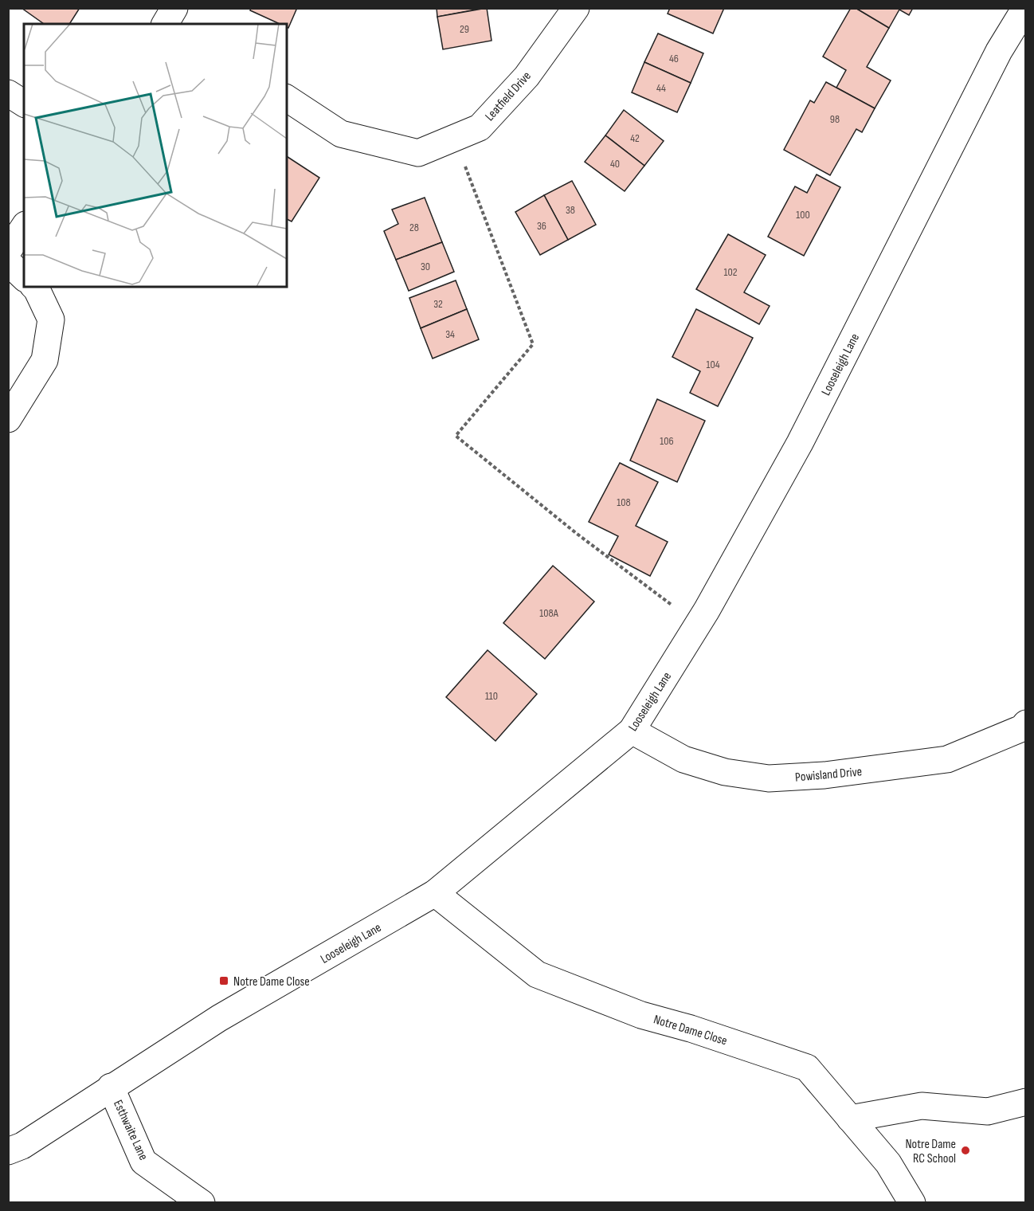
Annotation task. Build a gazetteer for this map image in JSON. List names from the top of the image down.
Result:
{
  "streets": {
    "street": [
      "Leatfield Drive",
      "Looseleigh Lane",
      "Powisland Drive",
      "Notre Dame Close",
      "Esthwaite Lane"
    ]
  },
  "crossings": [
    ["Looseleigh Lane", "Powisland Drive"],
    ["Looseleigh Lane", "Notre Dame Close"],
    ["Looseleigh Lane", "Esthwaite Lane"]
  ],
  "places": {
    "transit": ["Notre Dame Close"],
    "other": ["Notre Dame RC School"]
  },
  "house_numbers": [
    "29",
    "46",
    "44",
    "98",
    "42",
    "40",
    "38",
    "100",
    "36",
    "28",
    "30",
    "102",
    "32",
    "34",
    "104",
    "106",
    "108",
    "108A",
    "110"
  ]
}
